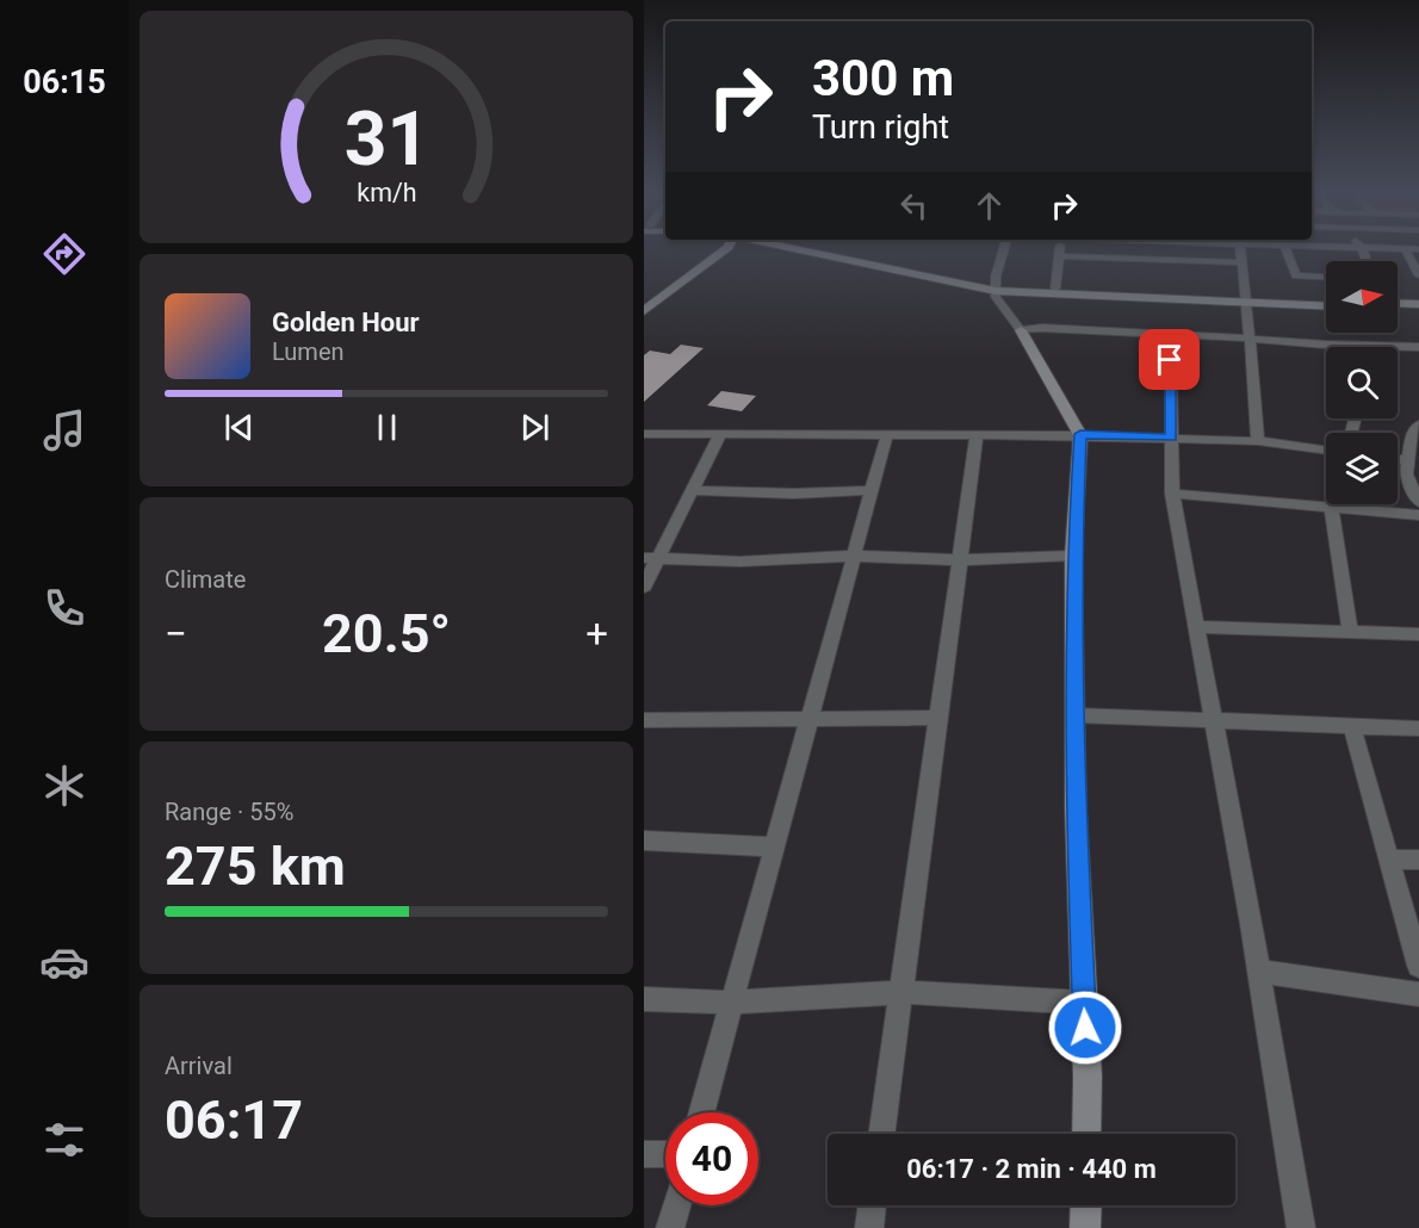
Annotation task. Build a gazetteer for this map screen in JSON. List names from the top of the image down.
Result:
{
  "north": "right",
  "page": {
    "tabs": "06:15",
    "turn": ["300 m", "Turn right"],
    "song": ["Golden Hour", "Lumen"],
    "tile": [
      "Climate",
      ["Range · 55%", "275 km"],
      ["Arrival", "06:17"]
    ],
    "heat": ["−", "20.5°", "+"],
    "limit": "40",
    "trip": "06:17 · 2 min · 440 m",
    "gauge": ["31", "km/h"]
  }
}
